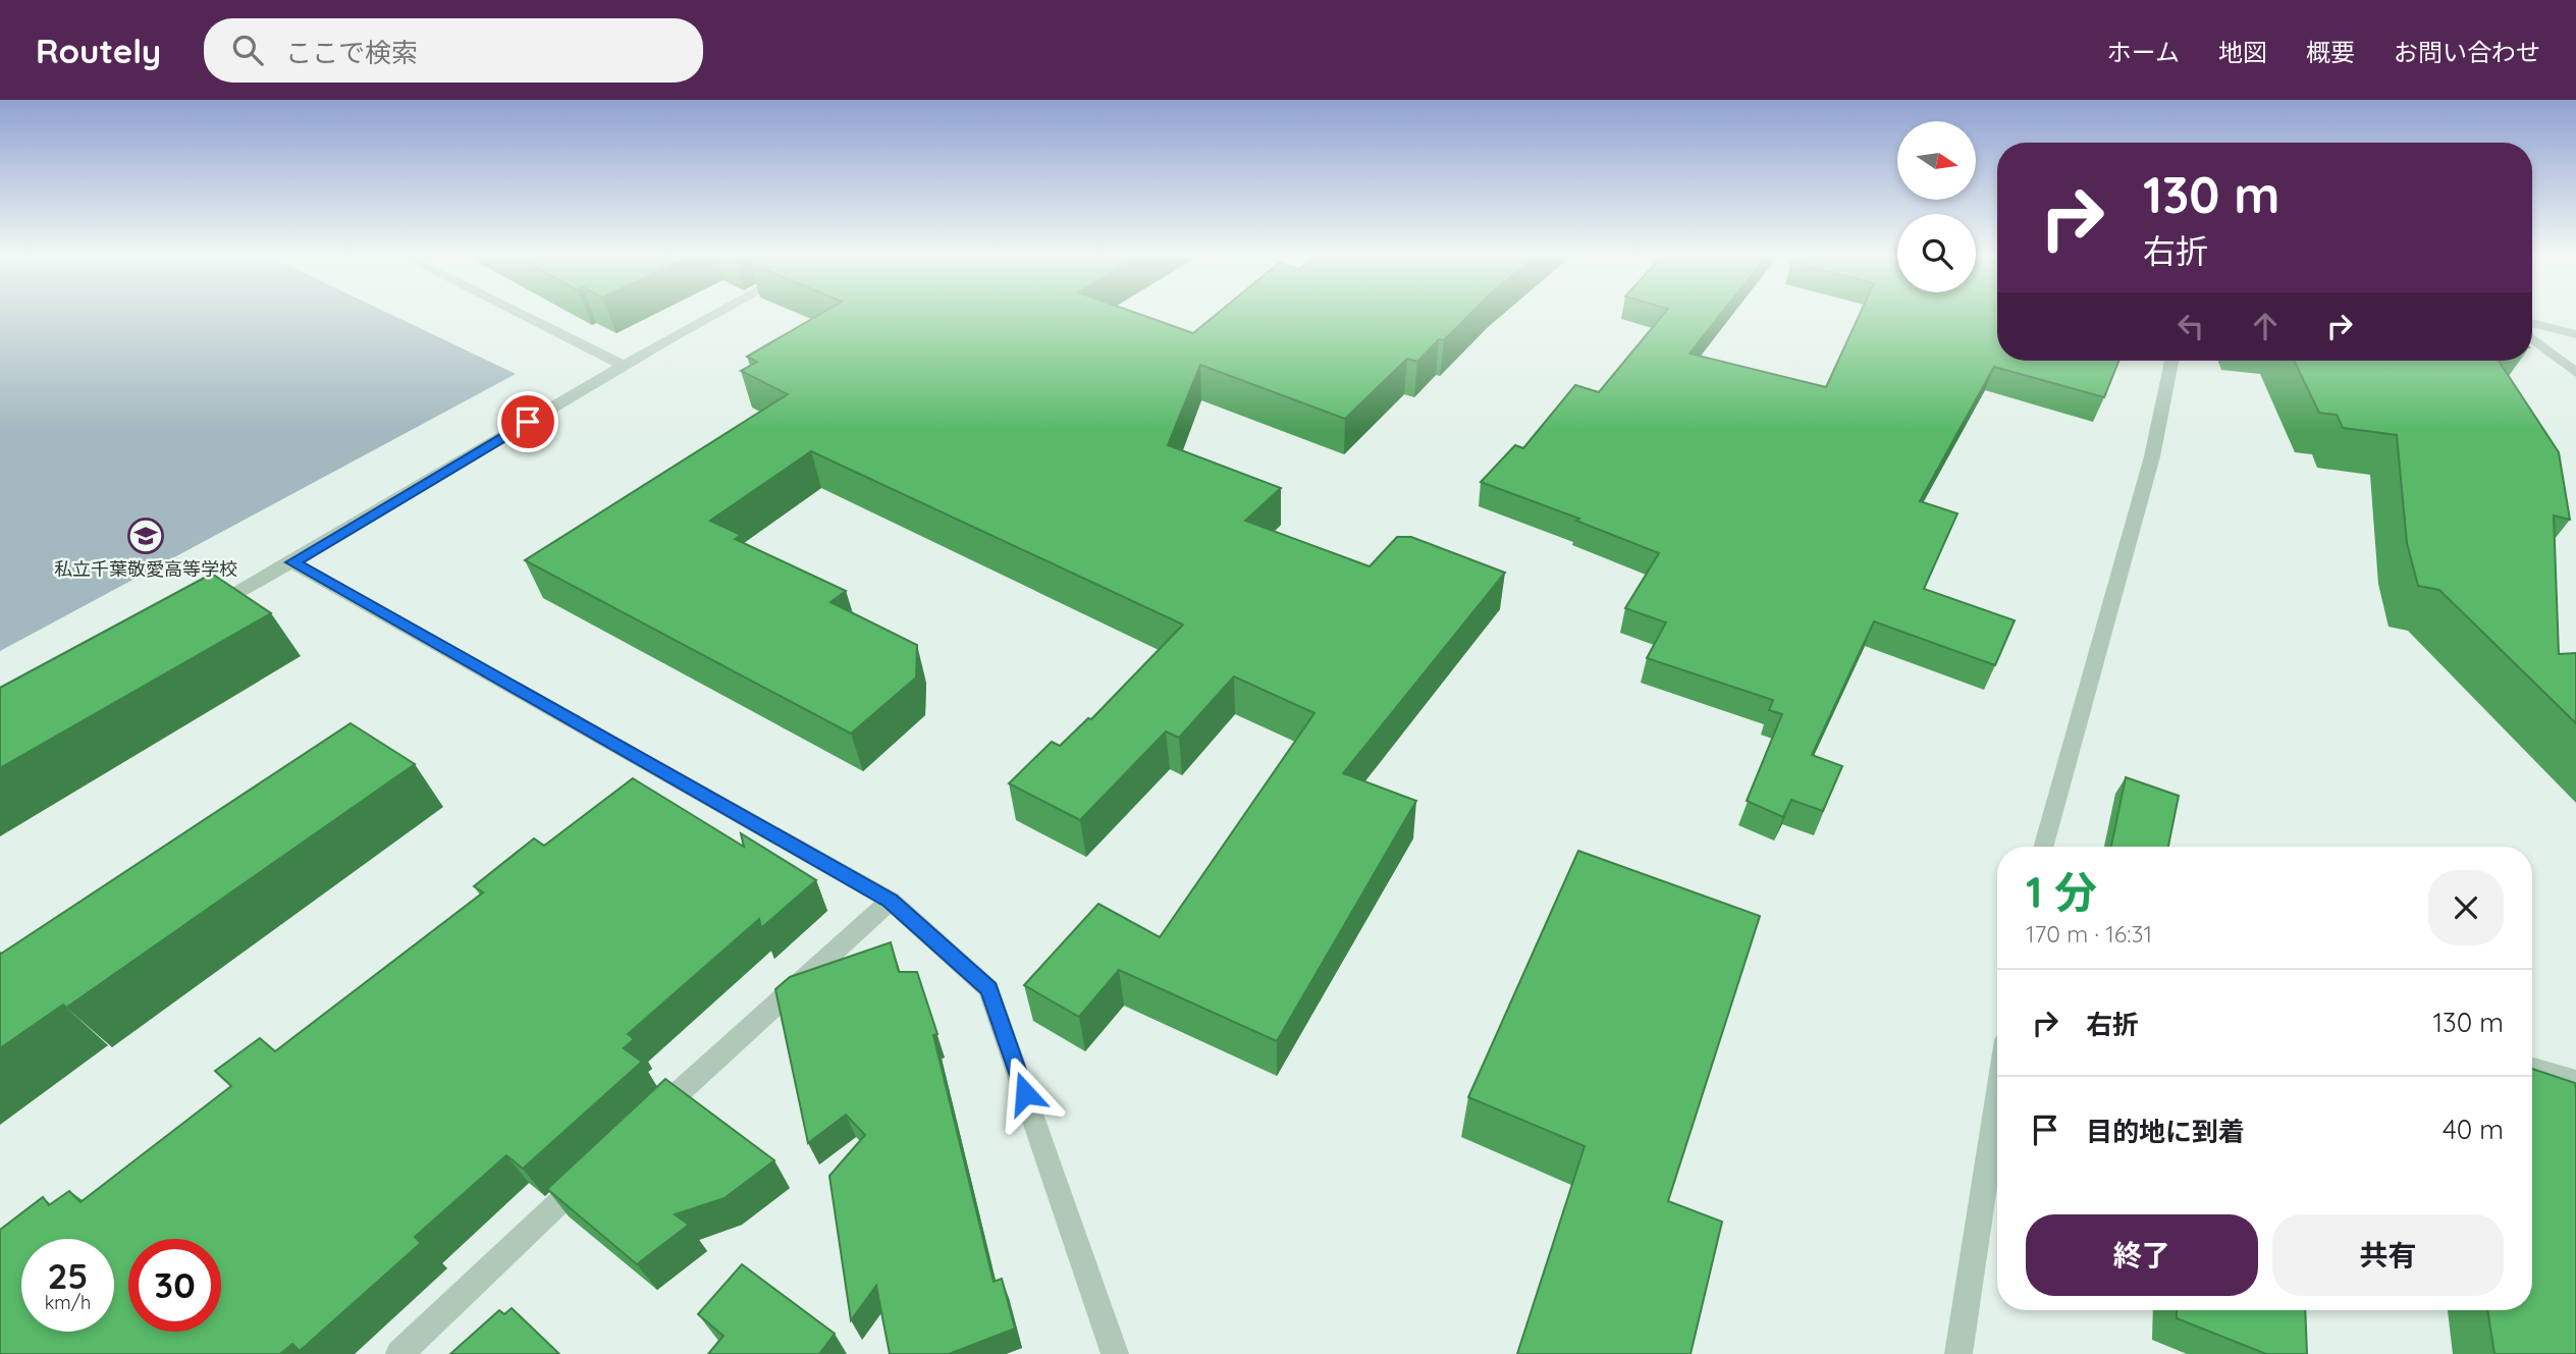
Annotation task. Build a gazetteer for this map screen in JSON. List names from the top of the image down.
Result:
{
  "places": {
    "school or university": ["私立千葉敬愛高等学校"]
  },
  "north": "right",
  "page": {
    "header": "Routely",
    "search": "ここで検索",
    "nav": [
      "ホーム",
      "地図",
      "概要",
      "お問い合わせ"
    ],
    "turn": ["130 m", "右折"],
    "heading": ["1 分", "170 m · 16:31"],
    "list": [
      {
        "name": "右折",
        "value": "130 m"
      },
      {
        "name": "目的地に到着",
        "value": "40 m"
      }
    ],
    "buttons": ["終了", "共有"],
    "speed": "25 km/h",
    "limit": "30"
  }
}
